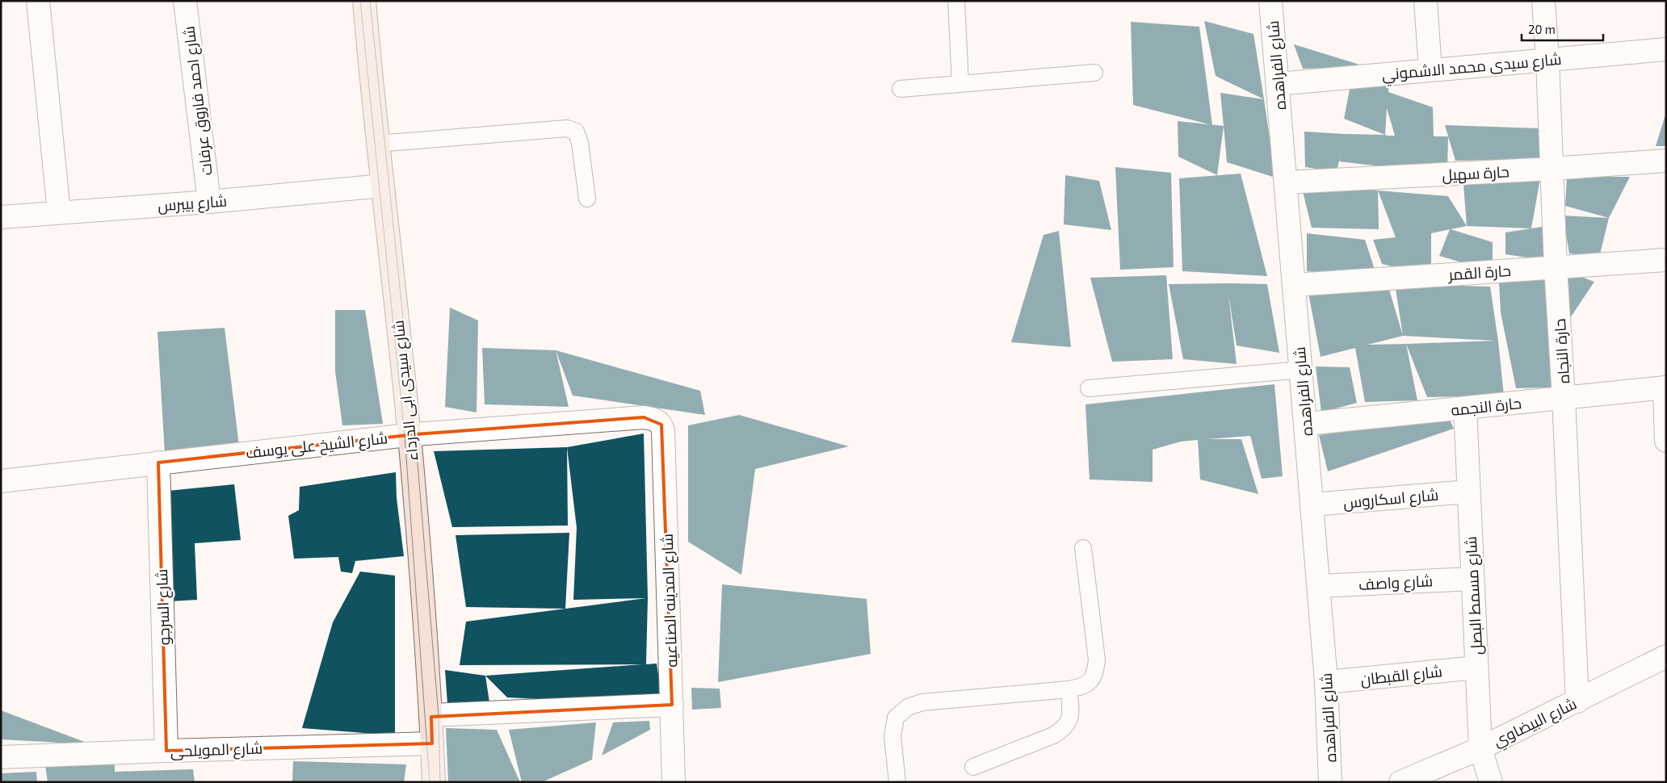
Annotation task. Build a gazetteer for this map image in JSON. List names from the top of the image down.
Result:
{
  "streets": {
    "main road": ["شارع سيدى ابى الدرداء"],
    "street": [
      "شارع الفراهده",
      "شارع سيدى محمد الاشموني",
      "شارع احمد فاروق عرفات",
      "حارة سهيل",
      "شارع بيبرس",
      "حارة القمر",
      "حارة النجاه",
      "حارة النجمه",
      "شارع الشيخ على يوسف",
      "شارع اسكاروس",
      "شارع واصف",
      "شارع مسمط البصل",
      "شارع المدينه الصناعيه",
      "شارع السرجو",
      "شارع القبطان",
      "شارع البيضاوي",
      "شارع المويلحى"
    ]
  },
  "crossings": [
    ["شارع الفراهده", "شارع سيدى محمد الاشموني"],
    ["شارع الفراهده", "حارة سهيل"],
    ["شارع الفراهده", "حارة القمر"],
    ["شارع الفراهده", "حارة النجمه"],
    ["شارع الفراهده", "شارع اسكاروس"],
    ["شارع الفراهده", "شارع واصف"],
    ["شارع الفراهده", "شارع القبطان"],
    ["شارع سيدى محمد الاشموني", "حارة النجاه"],
    ["شارع احمد فاروق عرفات", "شارع بيبرس"],
    ["حارة سهيل", "حارة النجاه"],
    ["شارع بيبرس", "شارع سيدى ابى الدرداء"],
    ["حارة القمر", "حارة النجاه"],
    ["حارة النجاه", "حارة النجمه"],
    ["حارة النجاه", "شارع البيضاوي"],
    ["شارع سيدى ابى الدرداء", "شارع الشيخ على يوسف"],
    ["شارع سيدى ابى الدرداء", "شارع المويلحى"],
    ["حارة النجمه", "شارع مسمط البصل"],
    ["شارع الشيخ على يوسف", "شارع المدينه الصناعيه"],
    ["شارع الشيخ على يوسف", "شارع السرجو"],
    ["شارع اسكاروس", "شارع مسمط البصل"],
    ["شارع واصف", "شارع مسمط البصل"],
    ["شارع مسمط البصل", "شارع القبطان"],
    ["شارع مسمط البصل", "شارع البيضاوي"],
    ["شارع السرجو", "شارع المويلحى"]
  ],
  "scale_bar": "20 m"
}
